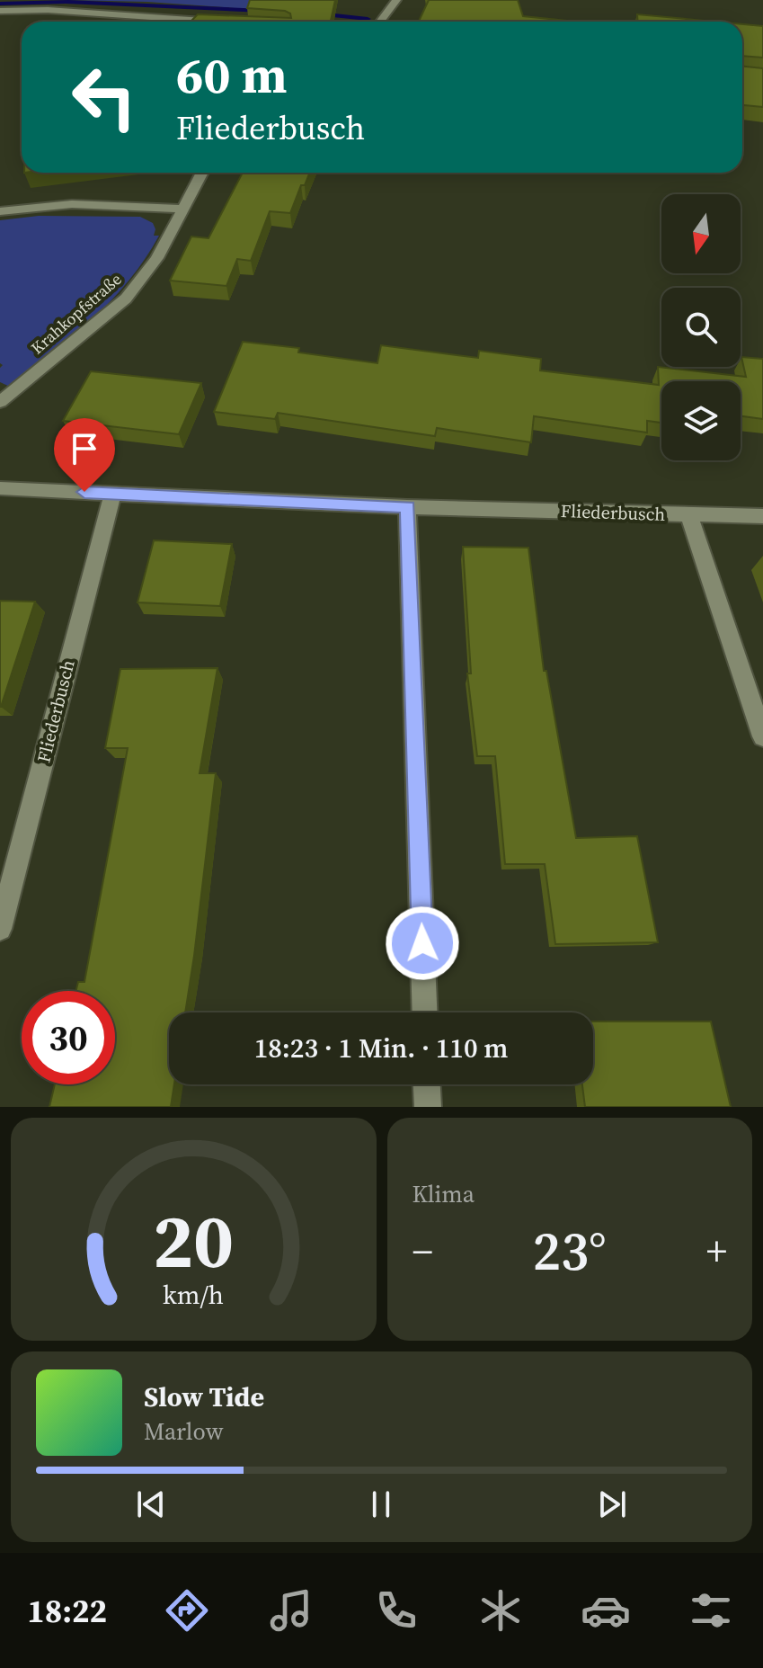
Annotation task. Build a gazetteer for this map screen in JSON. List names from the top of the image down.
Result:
{
  "streets": {
    "street": ["Krahkopfstraße", "Fliederbusch"]
  },
  "north": "bottom",
  "page": {
    "turn": ["60 m", "Fliederbusch"],
    "limit": "30",
    "trip": "18:23 · 1 Min. · 110 m",
    "tile": "Klima",
    "heat": ["−", "23°", "+"],
    "song": ["Slow Tide", "Marlow"],
    "tabs": "18:22",
    "gauge": ["20", "km/h"]
  }
}
